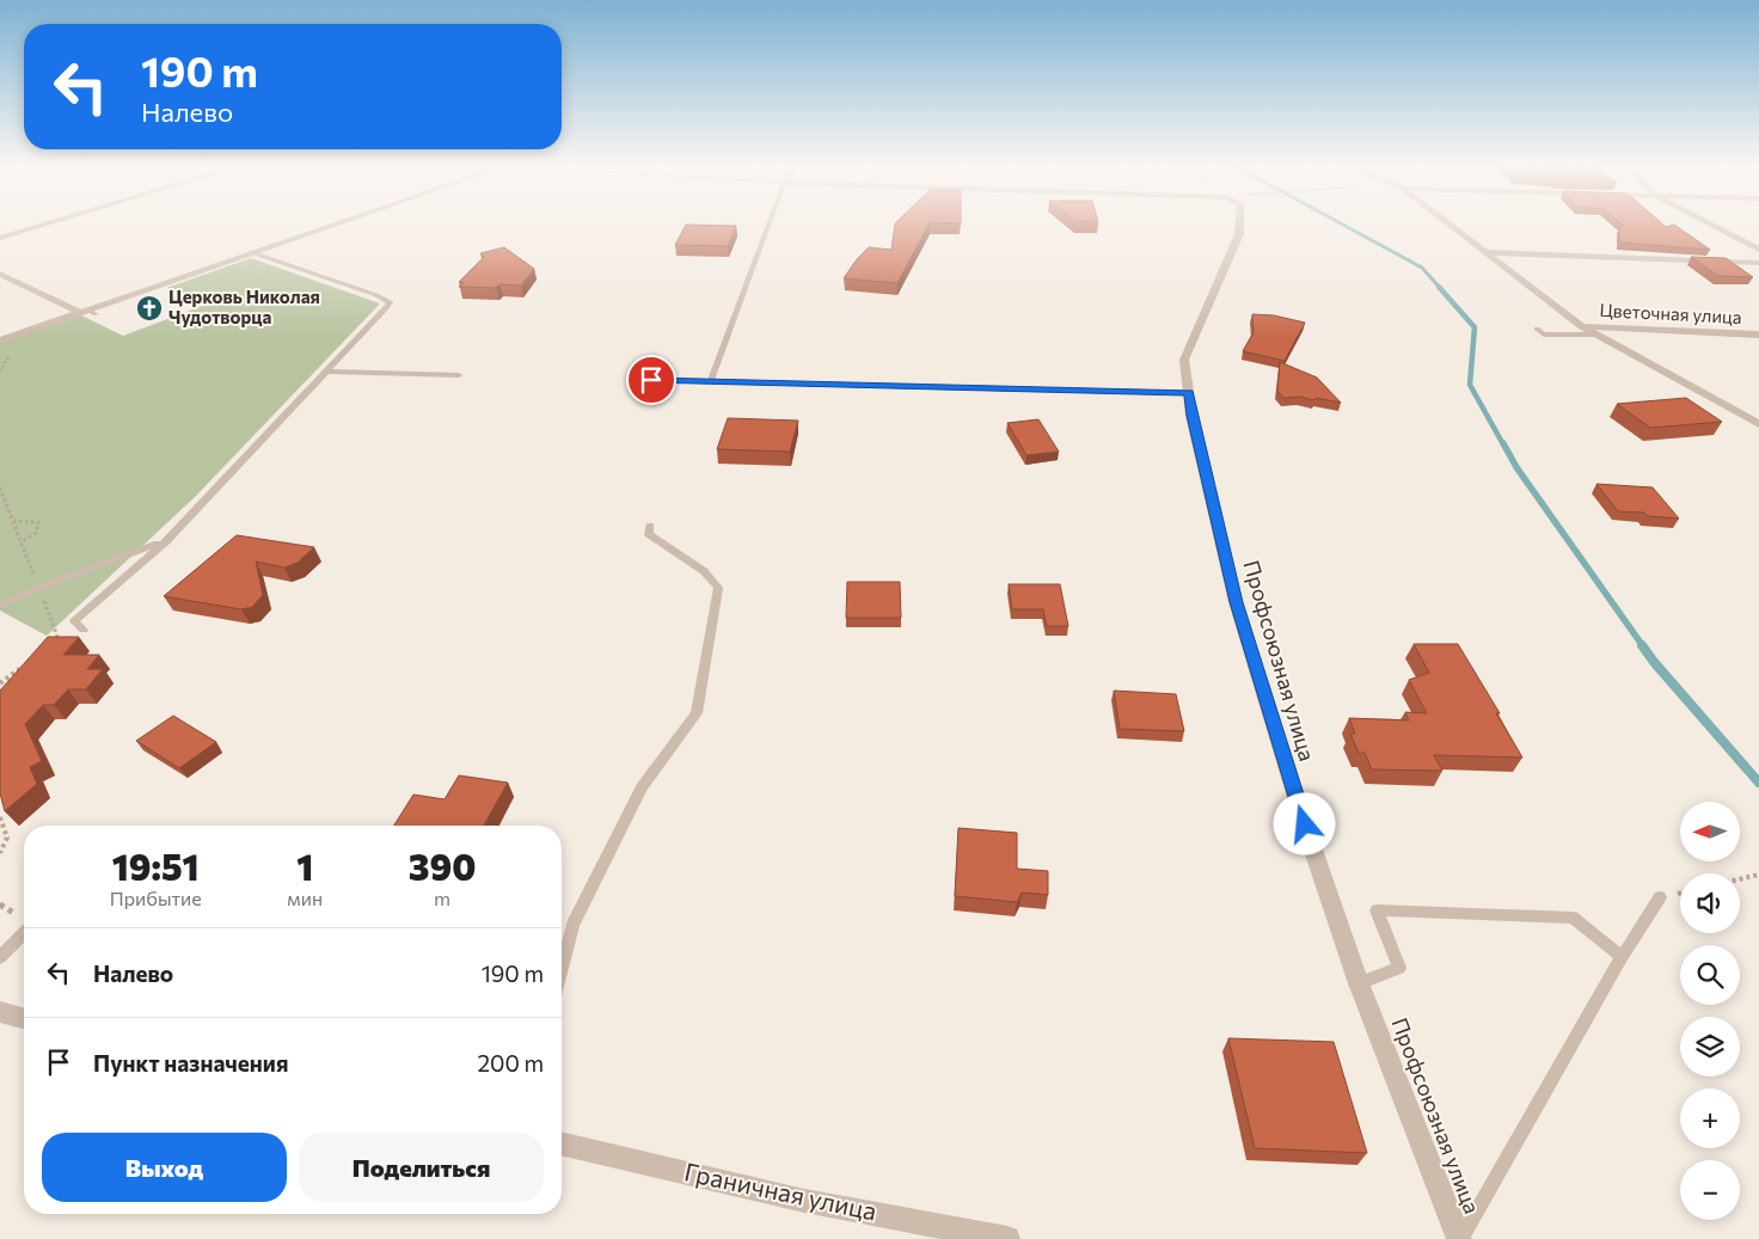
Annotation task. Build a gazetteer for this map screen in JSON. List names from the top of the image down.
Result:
{
  "streets": {
    "street": ["Цветочная улица", "Профсоюзная улица", "Граничная улица"]
  },
  "places": {
    "church": ["Церковь Николая Чудотворца"]
  },
  "north": "left",
  "page": {
    "turn": ["190 m", "Налево"],
    "map_buttons": ["+", "−"],
    "eta": [
      "19:51",
      "Прибытие",
      "1",
      "мин",
      "390",
      "m"
    ],
    "list": [
      {
        "name": "Налево",
        "value": "190 m"
      },
      {
        "name": "Пункт назначения",
        "value": "200 m"
      }
    ],
    "buttons": ["Выход", "Поделиться"]
  }
}
